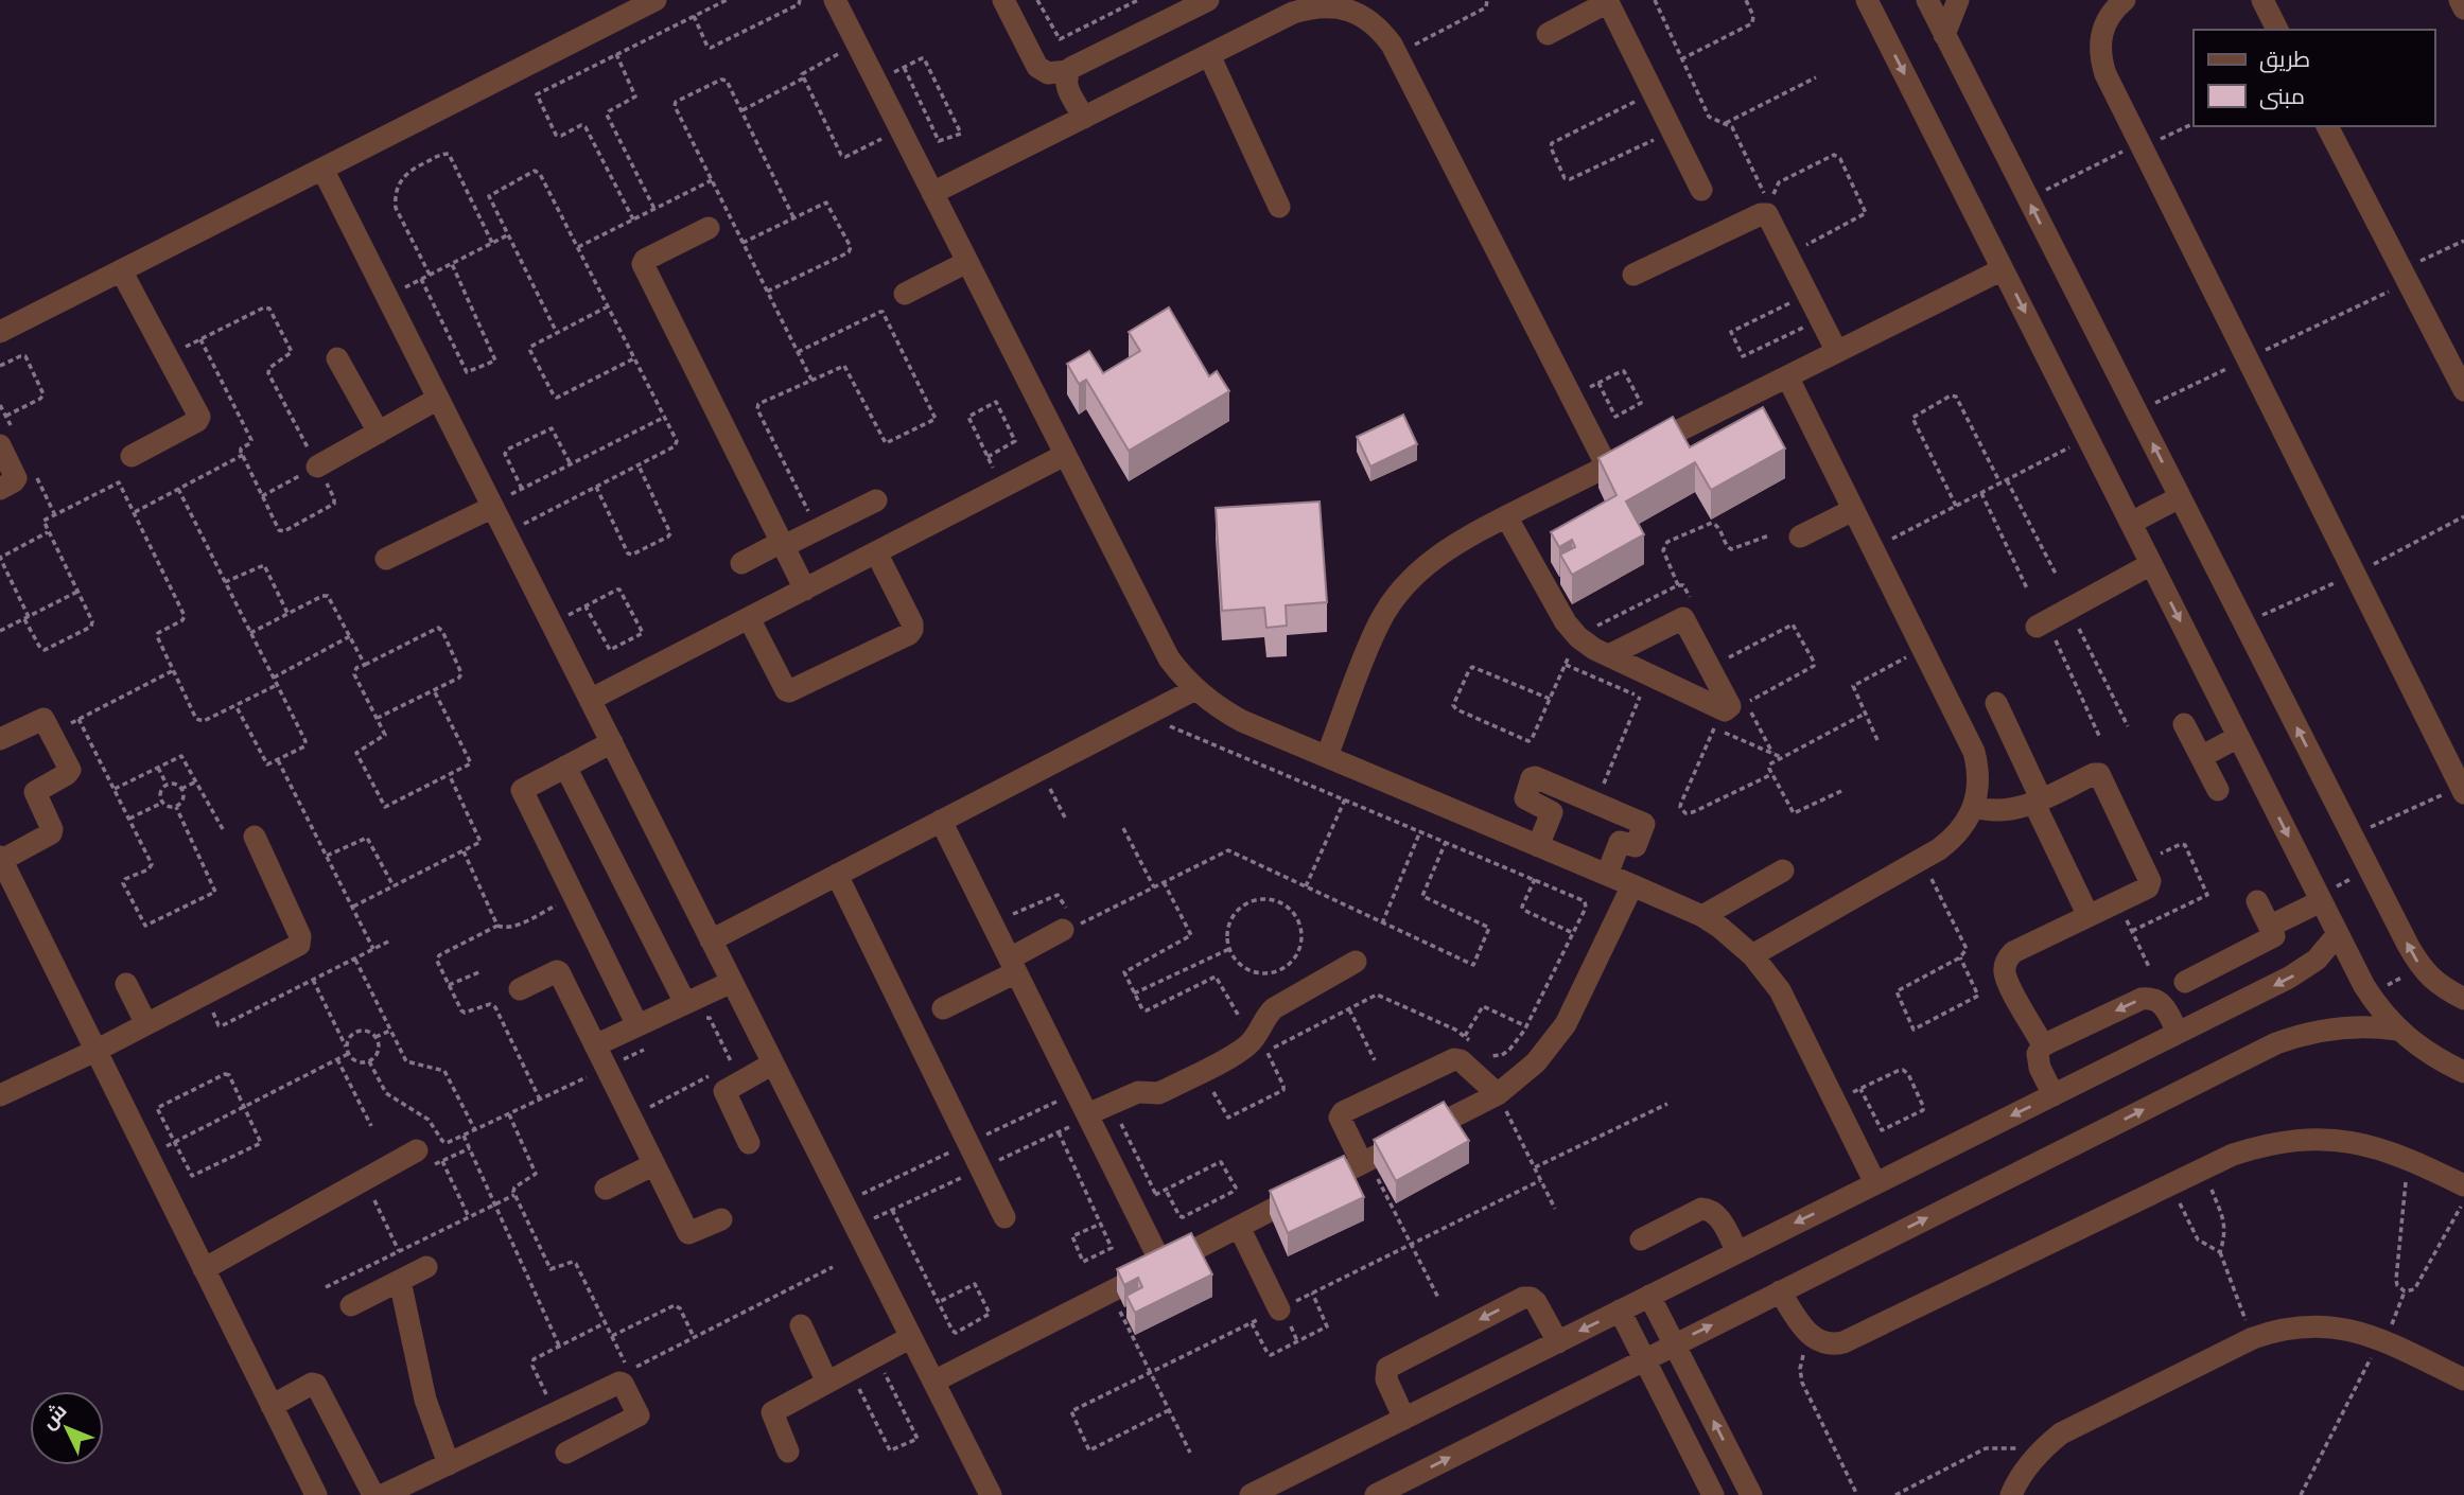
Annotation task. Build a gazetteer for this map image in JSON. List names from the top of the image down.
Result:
{
  "legend": ["طريق", "مبنى"],
  "north": "top left"
}
